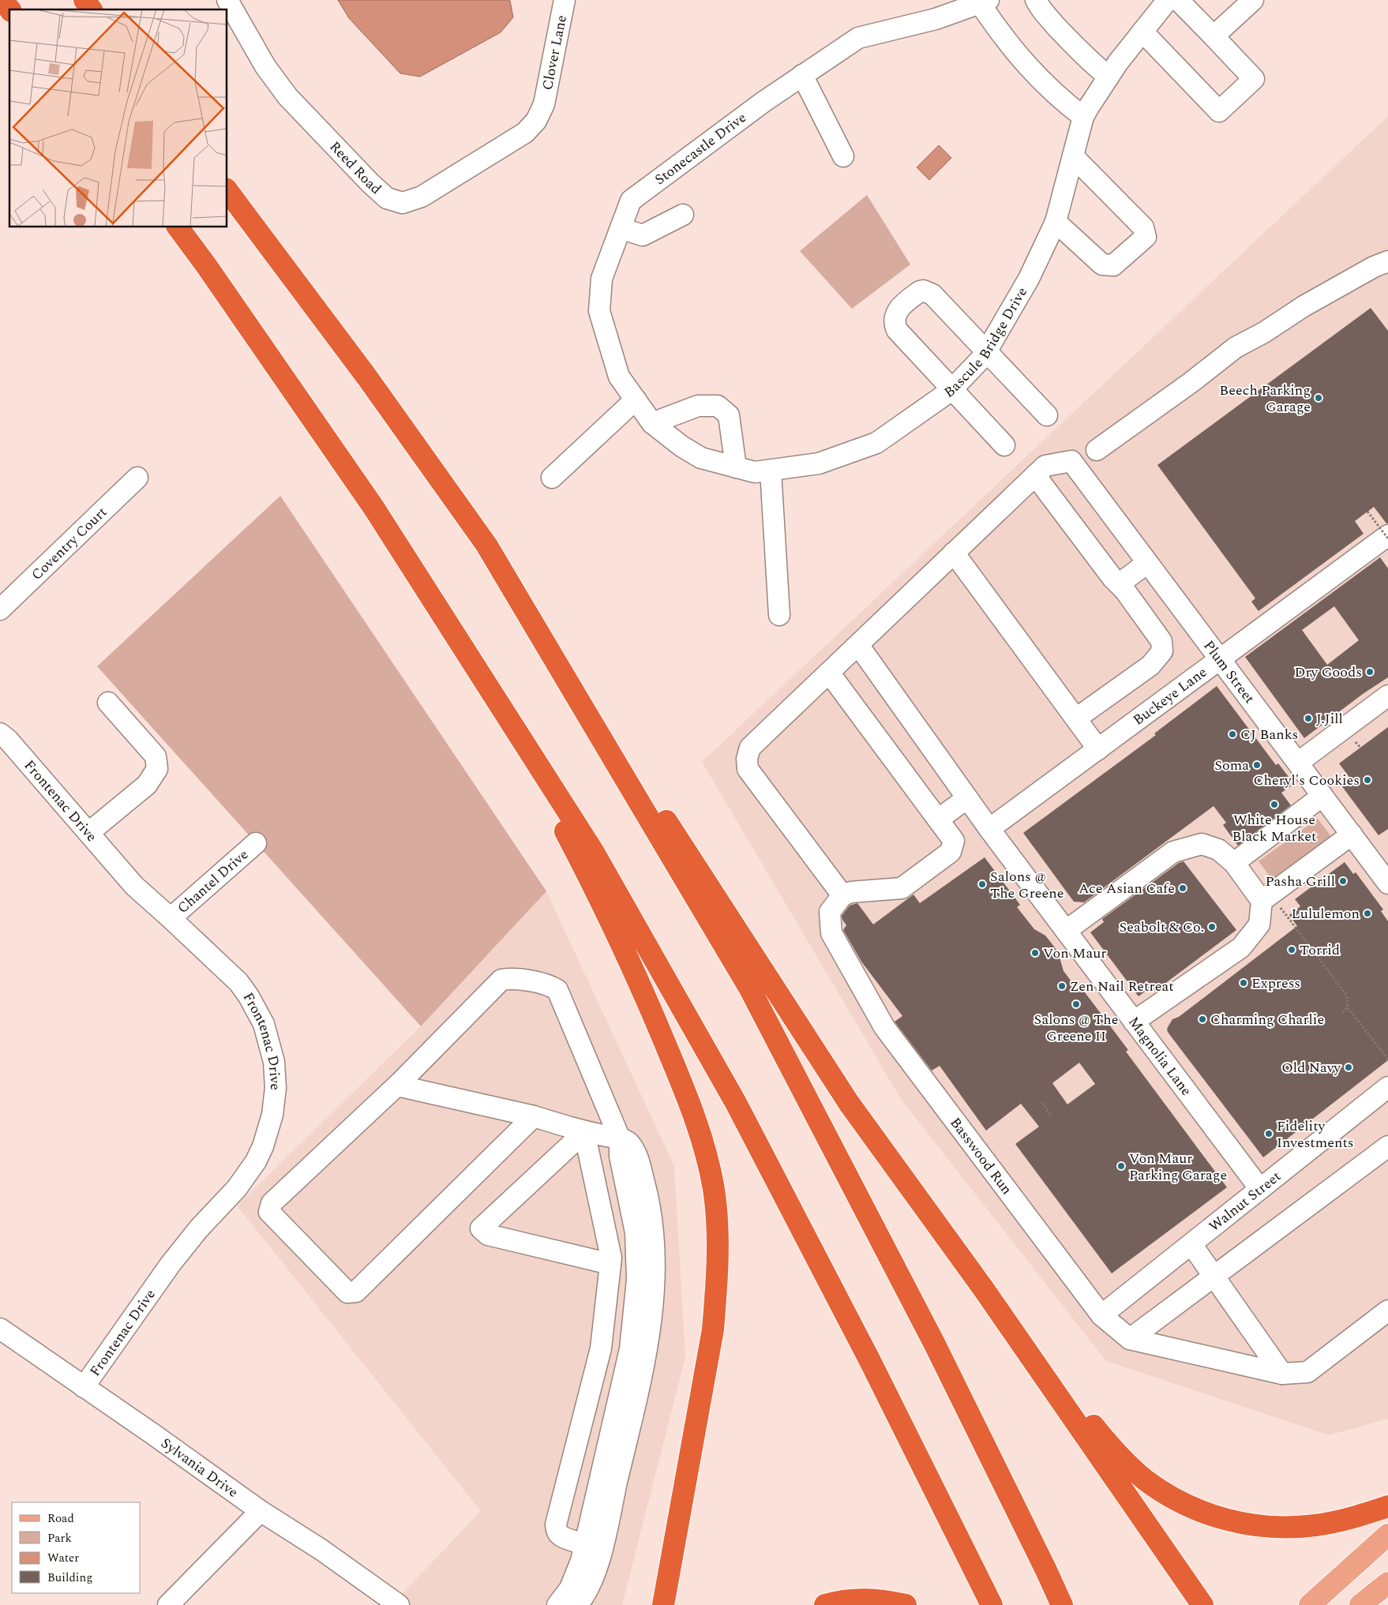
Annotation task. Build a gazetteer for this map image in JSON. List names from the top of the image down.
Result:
{
  "streets": {
    "street": [
      "Clover Lane",
      "Stonecastle Drive",
      "Reed Road",
      "Bascule Bridge Drive",
      "Coventry Court",
      "Plum Street",
      "Buckeye Lane",
      "Frontenac Drive",
      "Chantel Drive",
      "Magnolia Lane",
      "Basswood Run",
      "Walnut Street",
      "Sylvania Drive"
    ]
  },
  "crossings": [
    ["Clover Lane", "Reed Road"],
    ["Stonecastle Drive", "Bascule Bridge Drive"],
    ["Plum Street", "Buckeye Lane"],
    ["Buckeye Lane", "Magnolia Lane"],
    ["Frontenac Drive", "Chantel Drive"],
    ["Frontenac Drive", "Sylvania Drive"],
    ["Magnolia Lane", "Walnut Street"],
    ["Basswood Run", "Walnut Street"]
  ],
  "places": [
    "Beech Parking Garage",
    "Dry Goods",
    "J.Jill",
    "CJ Banks",
    "Soma",
    "Cheryl's Cookies",
    "White House Black Market",
    "Pasha Grill",
    "Salons @ The Greene",
    "Ace Asian Cafe",
    "Lululemon",
    "Seabolt & Co.",
    "Torrid",
    "Von Maur",
    "Express",
    "Zen Nail Retreat",
    "Salons @ The Greene II",
    "Charming Charlie",
    "Old Navy",
    "Fidelity Investments",
    "Von Maur Parking Garage"
  ],
  "legend": [
    "Road",
    "Park",
    "Water",
    "Building"
  ]
}
